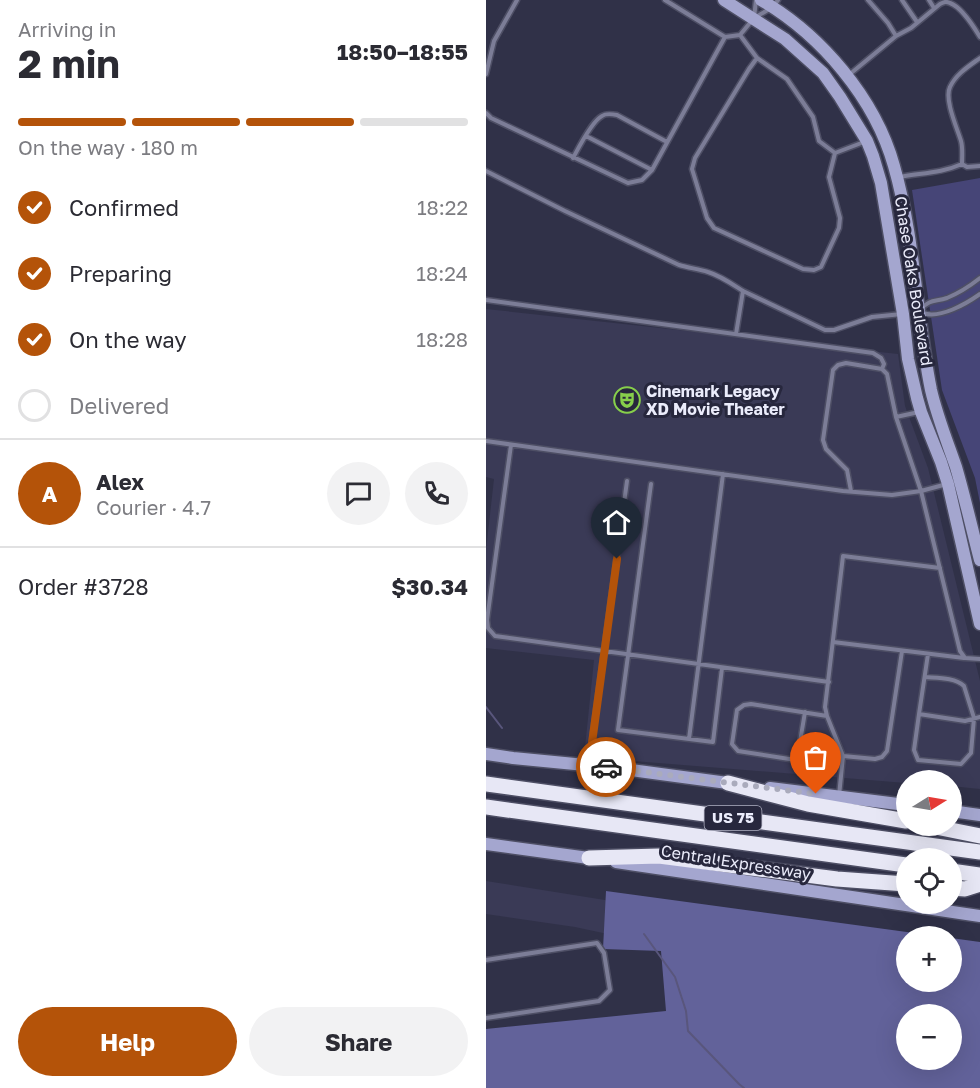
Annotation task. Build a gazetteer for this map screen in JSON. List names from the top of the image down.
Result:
{
  "streets": {
    "highway": ["US 75", "Central Expressway"],
    "street": ["Chase Oaks Boulevard"]
  },
  "places": {
    "theatre": ["Cinemark Legacy XD Movie Theater"]
  },
  "north": "right",
  "page": {
    "heading": ["2 min", "Arriving in", "18:50–18:55"],
    "panel": [
      "Alex",
      "Courier · 4.7",
      "Order #3728",
      "$30.34"
    ],
    "bar": "On the way · 180 m",
    "list": [
      ["Confirmed", "18:22"],
      ["Preparing", "18:24"],
      ["On the way", "18:28"],
      "Delivered"
    ],
    "round": "A",
    "map_buttons": ["+", "−"],
    "buttons": ["Help", "Share"]
  }
}
